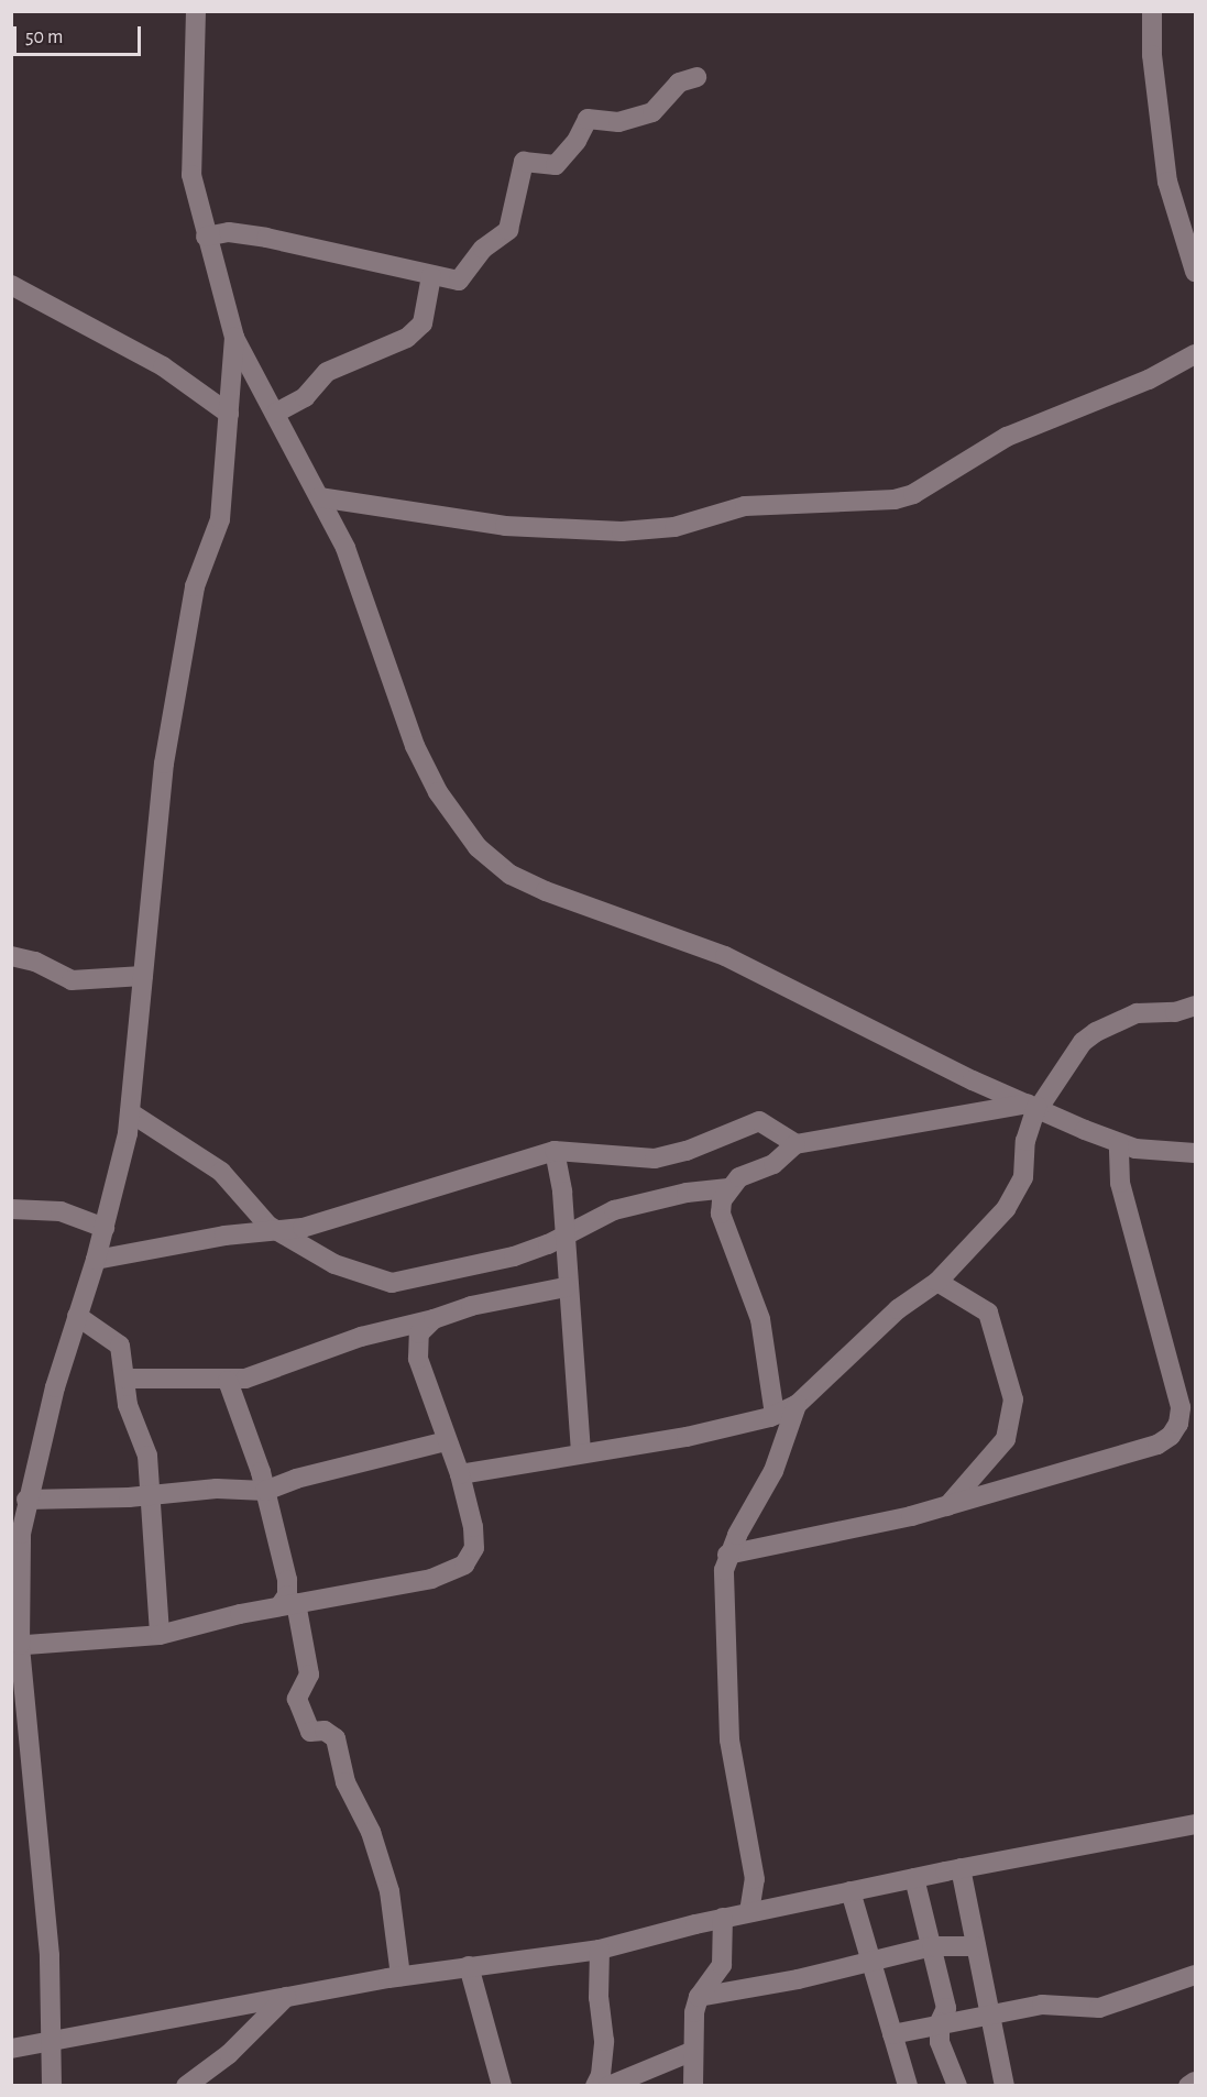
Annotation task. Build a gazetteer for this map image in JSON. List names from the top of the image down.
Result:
{
  "scale_bar": "50 m"
}
